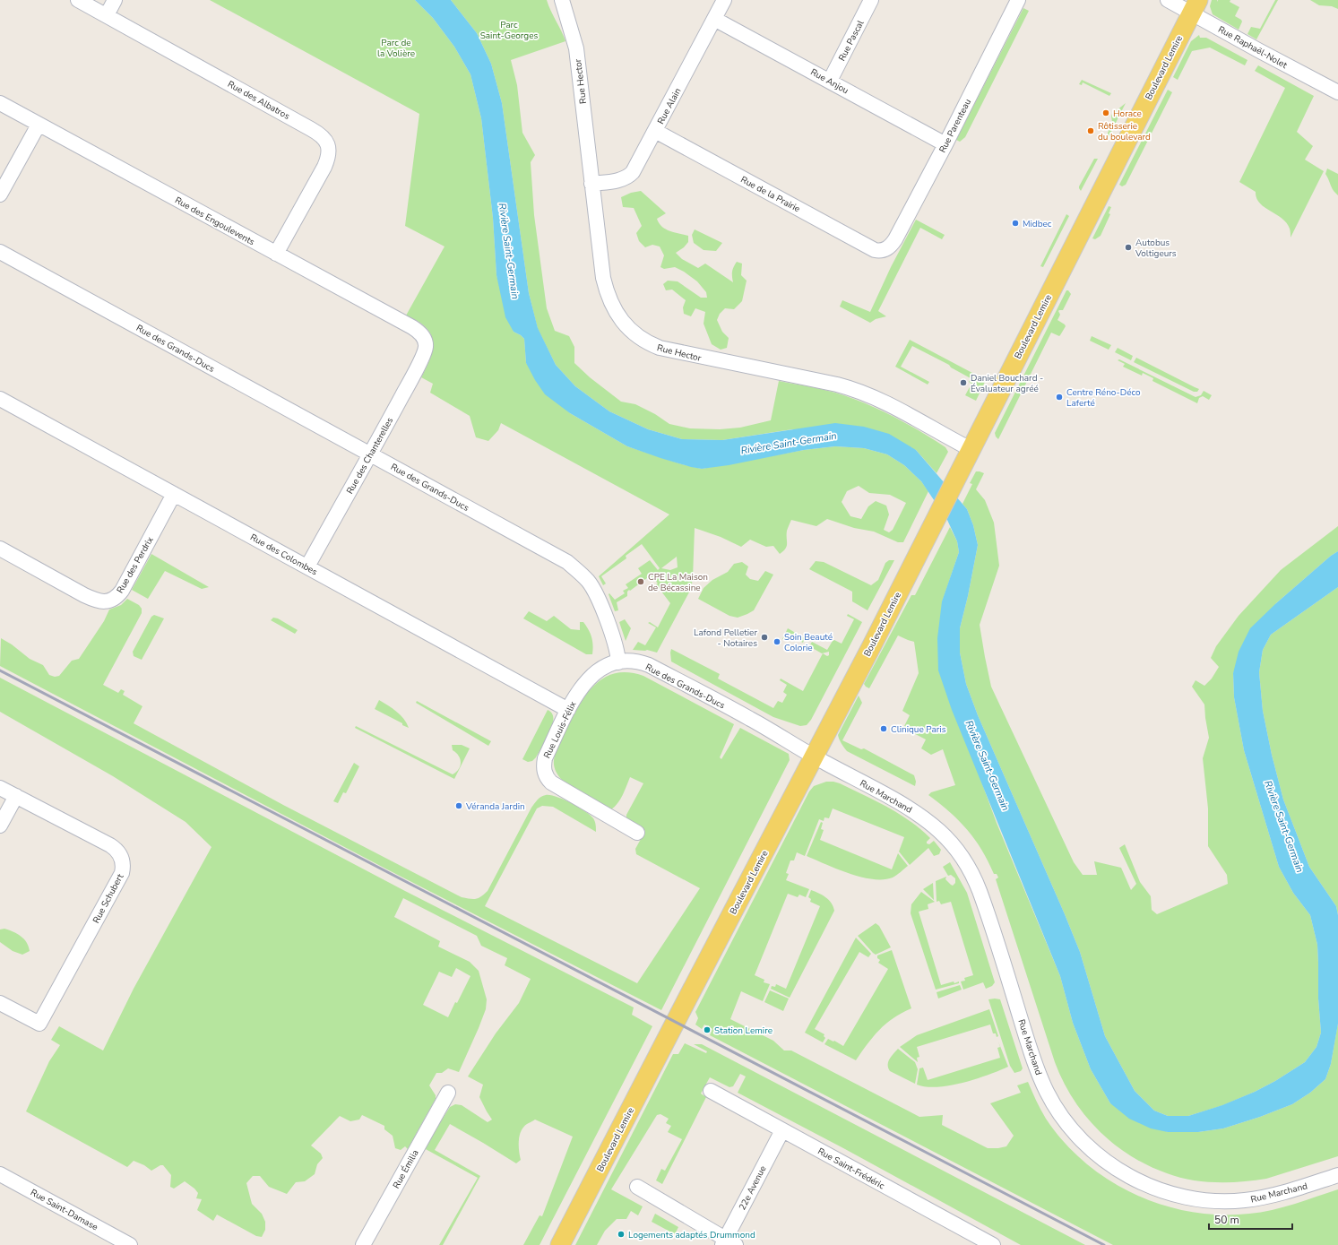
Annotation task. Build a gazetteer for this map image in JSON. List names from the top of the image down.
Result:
{
  "streets": {
    "main road": ["Boulevard Lemire"],
    "street": [
      "Rue Pascal",
      "Rue Raphaël-Nolet",
      "Rue Anjou",
      "Rue Hector",
      "Rue des Albatros",
      "Rue Alain",
      "Rue Parenteau",
      "Rue de la Prairie",
      "Rue des Engoulevents",
      "Rue des Grands-Ducs",
      "Rue des Chanterelles",
      "Rue des Colombes",
      "Rue des Perdrix",
      "Rue Louis-Félix",
      "Rue Marchand",
      "Rue Schubert",
      "Rue Saint-Frédéric",
      "Rue Émilia",
      "22e Avenue",
      "Rue Saint-Damase"
    ]
  },
  "crossings": [
    ["Rue Pascal", "Rue Anjou"],
    ["Rue Raphaël-Nolet", "Boulevard Lemire"],
    ["Boulevard Lemire", "Rue Hector"],
    ["Boulevard Lemire", "Rue des Grands-Ducs"],
    ["Boulevard Lemire", "Rue Marchand"],
    ["Rue Anjou", "Rue Alain"],
    ["Rue Anjou", "Rue Parenteau"],
    ["Rue Hector", "Rue Alain"],
    ["Rue des Albatros", "Rue des Engoulevents"],
    ["Rue Alain", "Rue de la Prairie"],
    ["Rue Parenteau", "Rue de la Prairie"],
    ["Rue des Engoulevents", "Rue des Chanterelles"],
    ["Rue des Grands-Ducs", "Rue des Chanterelles"],
    ["Rue des Grands-Ducs", "Rue Louis-Félix"],
    ["Rue des Grands-Ducs", "Rue Marchand"],
    ["Rue des Chanterelles", "Rue des Colombes"],
    ["Rue des Colombes", "Rue des Perdrix"],
    ["Rue des Colombes", "Rue Louis-Félix"],
    ["Rue Saint-Frédéric", "22e Avenue"]
  ],
  "water": ["Rivière Saint-Germain"],
  "parks": ["Parc Saint-Georges", "Parc de la Volière"],
  "places": [
    "Horace",
    "Rôtisserie du boulevard",
    "Midbec",
    "Autobus Voltigeurs",
    "Daniel Bouchard - Évaluateur agréé",
    "Centre Réno-Déco Laferté",
    "CPE La Maison de Bécassine",
    "Lafond Pelletier - Notaires",
    "Soin Beauté Colorie",
    "Clinique Paris",
    "Véranda Jardin",
    "Station Lemire",
    "Logements adaptés Drummond"
  ],
  "scale_bar": "50 m"
}
